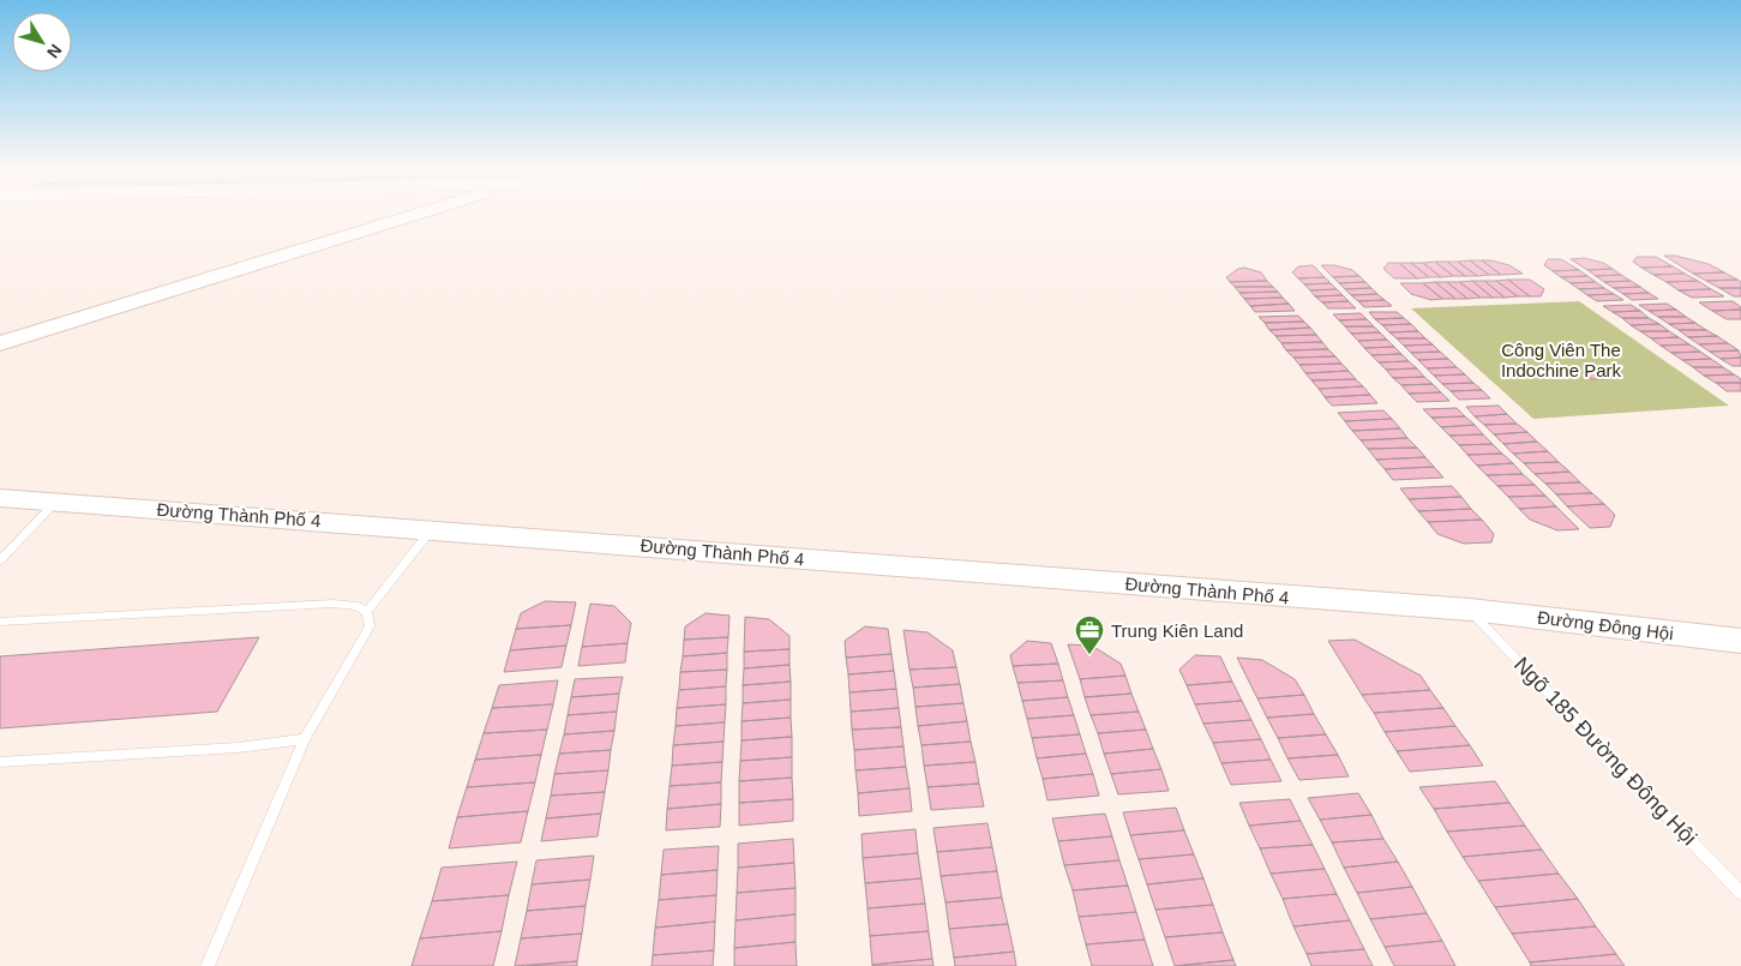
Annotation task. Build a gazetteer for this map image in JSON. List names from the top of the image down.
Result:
{
  "streets": {
    "street": ["Đường Thành Phố 4", "Đường Đông Hội"],
    "lane": ["Ngõ 185 Đường Đông Hội"]
  },
  "crossings": [
    ["Đường Thành Phố 4", "Đường Đông Hội"],
    ["Đường Thành Phố 4", "Ngõ 185 Đường Đông Hội"],
    ["Đường Đông Hội", "Ngõ 185 Đường Đông Hội"]
  ],
  "parks": ["Công Viên The Indochine Park"],
  "places": {
    "office": ["Trung Kiên Land"]
  },
  "north": "bottom right"
}
